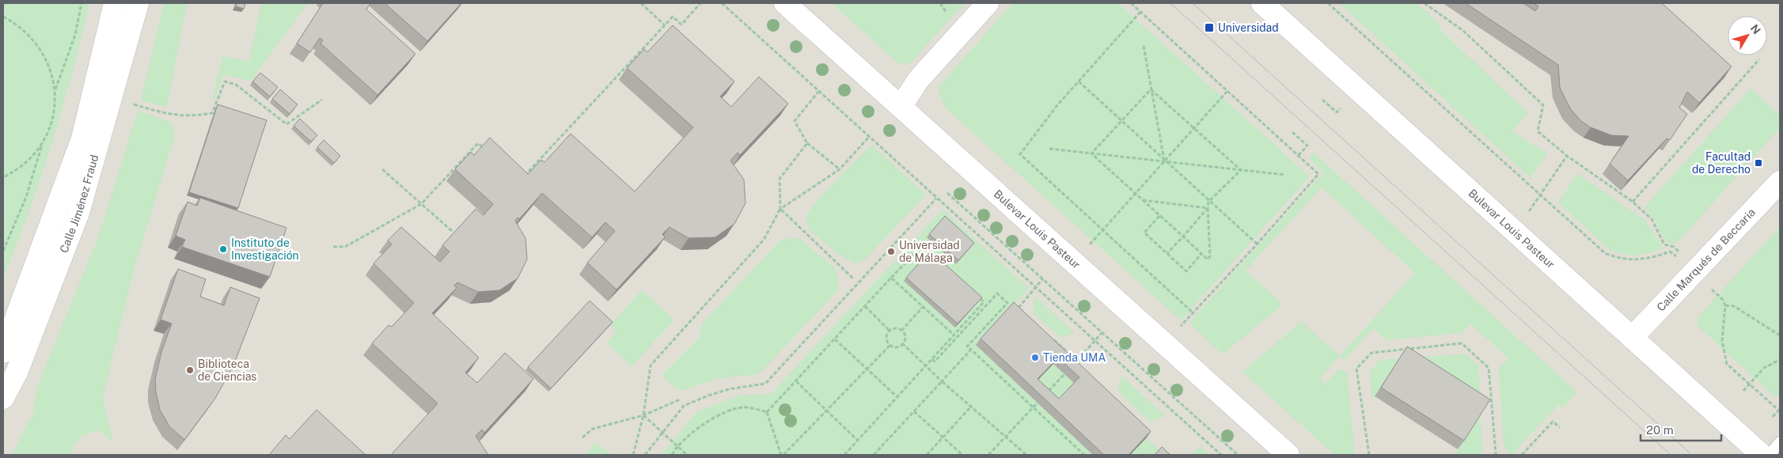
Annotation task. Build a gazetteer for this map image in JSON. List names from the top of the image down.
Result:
{
  "streets": {
    "street": ["Calle Jiménez Fraud", "Bulevar Louis Pasteur", "Calle Marqués de Beccaria"]
  },
  "crossings": [
    ["Bulevar Louis Pasteur", "Calle Marqués de Beccaria"]
  ],
  "places": {
    "transit": ["Universidad", "Facultad de Derecho"],
    "other": [
      "Instituto de Investigación",
      "Universidad de Málaga",
      "Tienda UMA",
      "Biblioteca de Ciencias"
    ]
  },
  "scale_bar": "20 m",
  "north": "top right"
}
